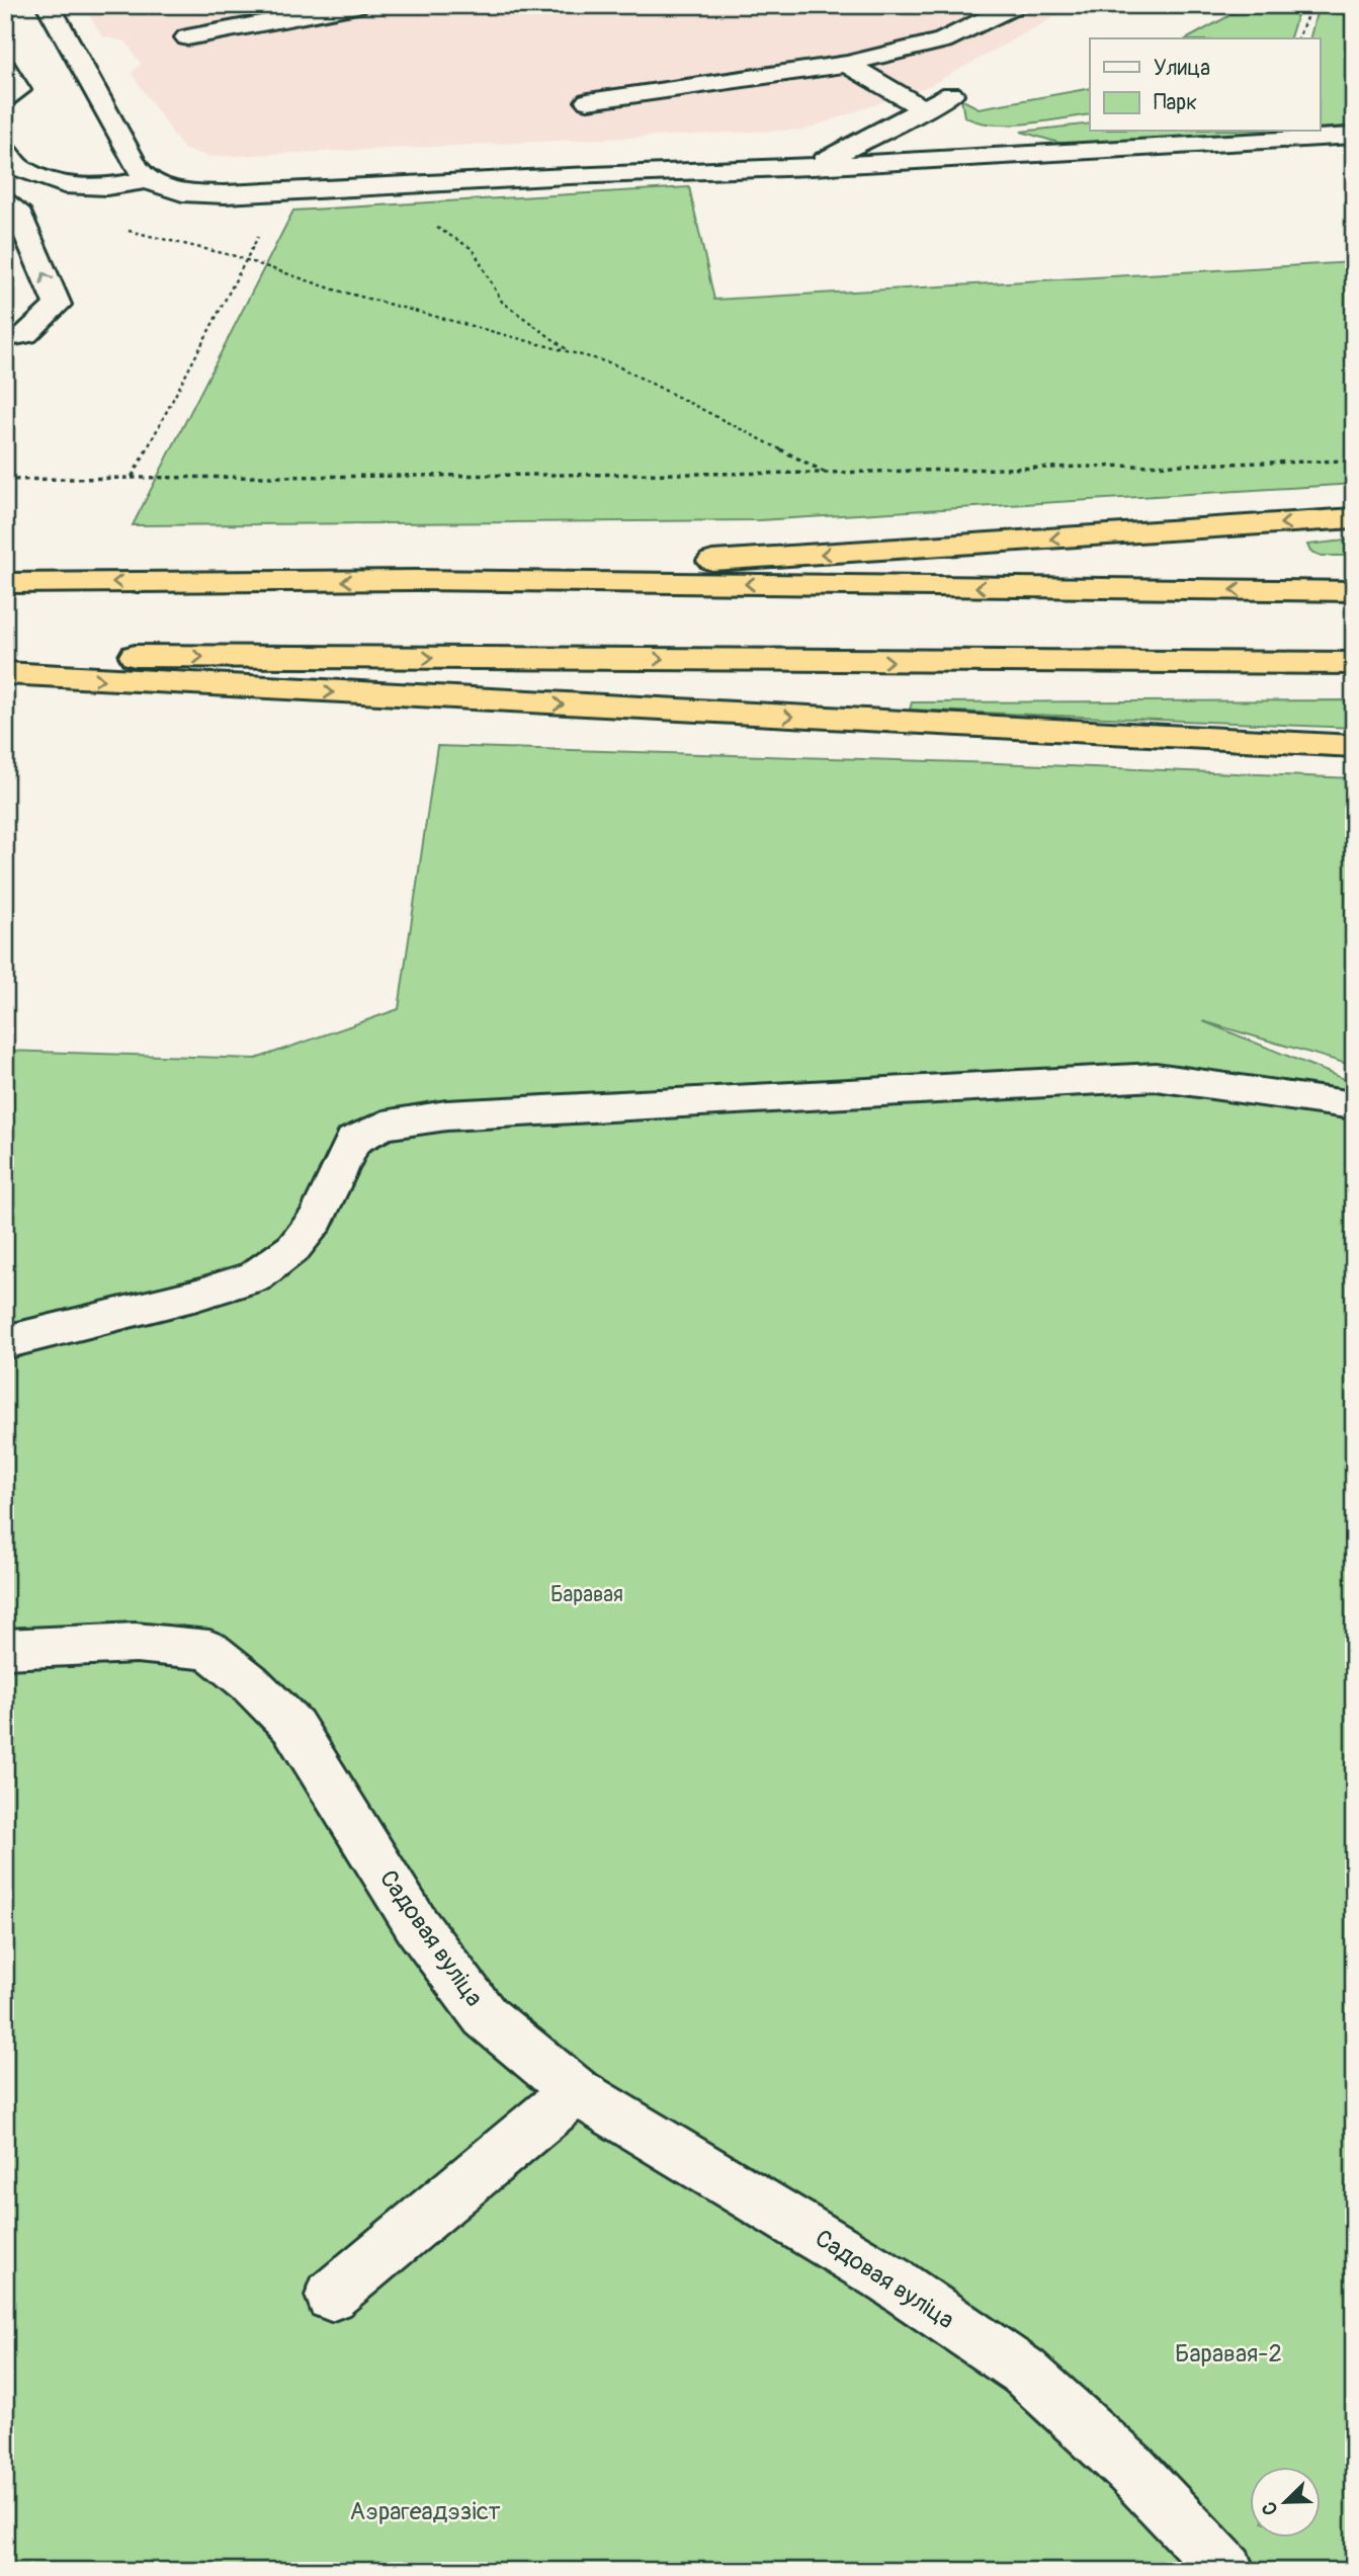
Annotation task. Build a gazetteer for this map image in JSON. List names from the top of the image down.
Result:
{
  "streets": {
    "street": ["Садовая вуліца"]
  },
  "parks": ["Баравая", "Баравая-2", "Аэрагеадэзіст"],
  "legend": ["Улица", "Парк"],
  "north": "bottom left"
}
